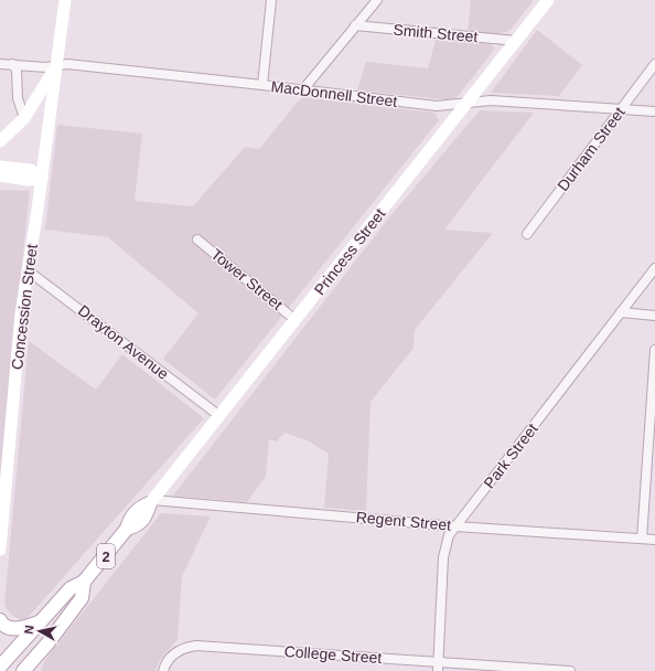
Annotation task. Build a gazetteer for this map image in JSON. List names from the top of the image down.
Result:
{
  "streets": {
    "main road": ["Princess Street", "Concession Street", "2"],
    "street": [
      "Smith Street",
      "MacDonnell Street",
      "Durham Street",
      "Tower Street",
      "Drayton Avenue",
      "Park Street",
      "Regent Street",
      "College Street"
    ]
  },
  "crossings": [
    ["Smith Street", "Princess Street"],
    ["MacDonnell Street", "Durham Street"],
    ["MacDonnell Street", "Princess Street"],
    ["MacDonnell Street", "Concession Street"],
    ["Princess Street", "Tower Street"],
    ["Princess Street", "Drayton Avenue"],
    ["Princess Street", "Regent Street"],
    ["Concession Street", "Drayton Avenue"],
    ["Park Street", "Regent Street"],
    ["Park Street", "College Street"]
  ],
  "north": "left"
}
